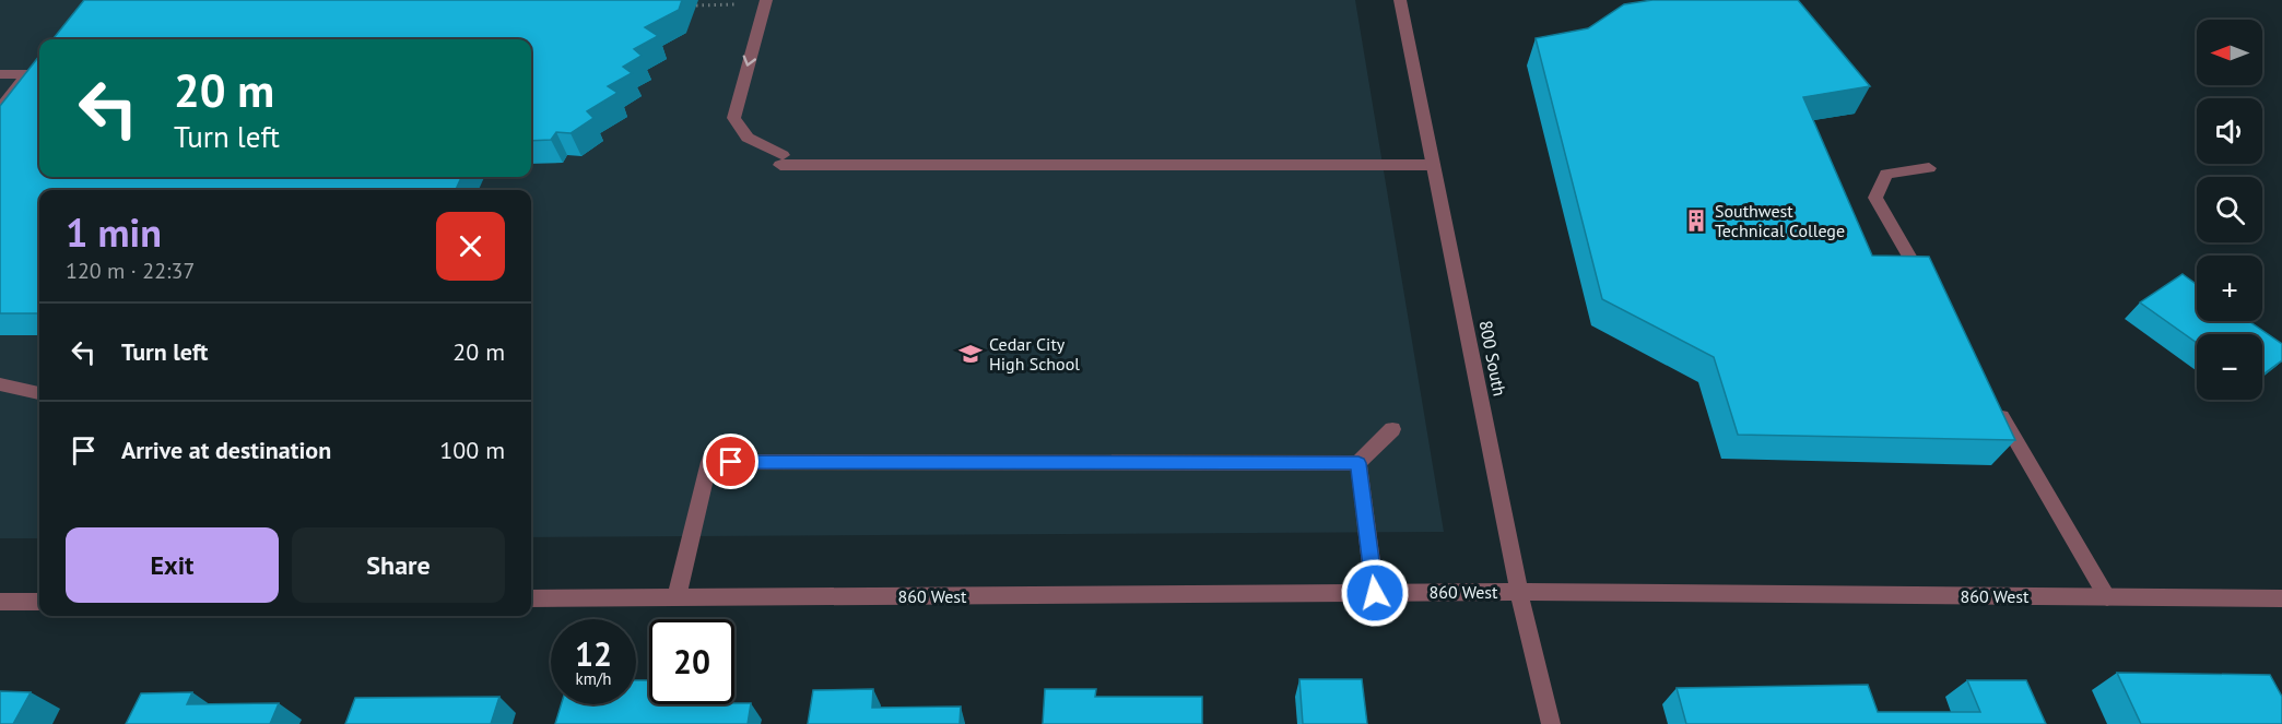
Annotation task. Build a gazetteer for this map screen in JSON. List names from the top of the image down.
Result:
{
  "streets": {
    "street": ["800 South", "860 West"]
  },
  "crossings": [
    ["800 South", "860 West"]
  ],
  "places": {
    "building": ["Southwest Technical College"],
    "school or university": ["Cedar City High School"]
  },
  "north": "left",
  "page": {
    "map_buttons": ["+", "−"],
    "turn": ["20 m", "Turn left"],
    "heading": ["1 min", "120 m · 22:37"],
    "list": [
      {
        "name": "Turn left",
        "value": "20 m"
      },
      {
        "name": "Arrive at destination",
        "value": "100 m"
      }
    ],
    "buttons": ["Exit", "Share"],
    "speed": "12 km/h",
    "limit": "20"
  }
}
